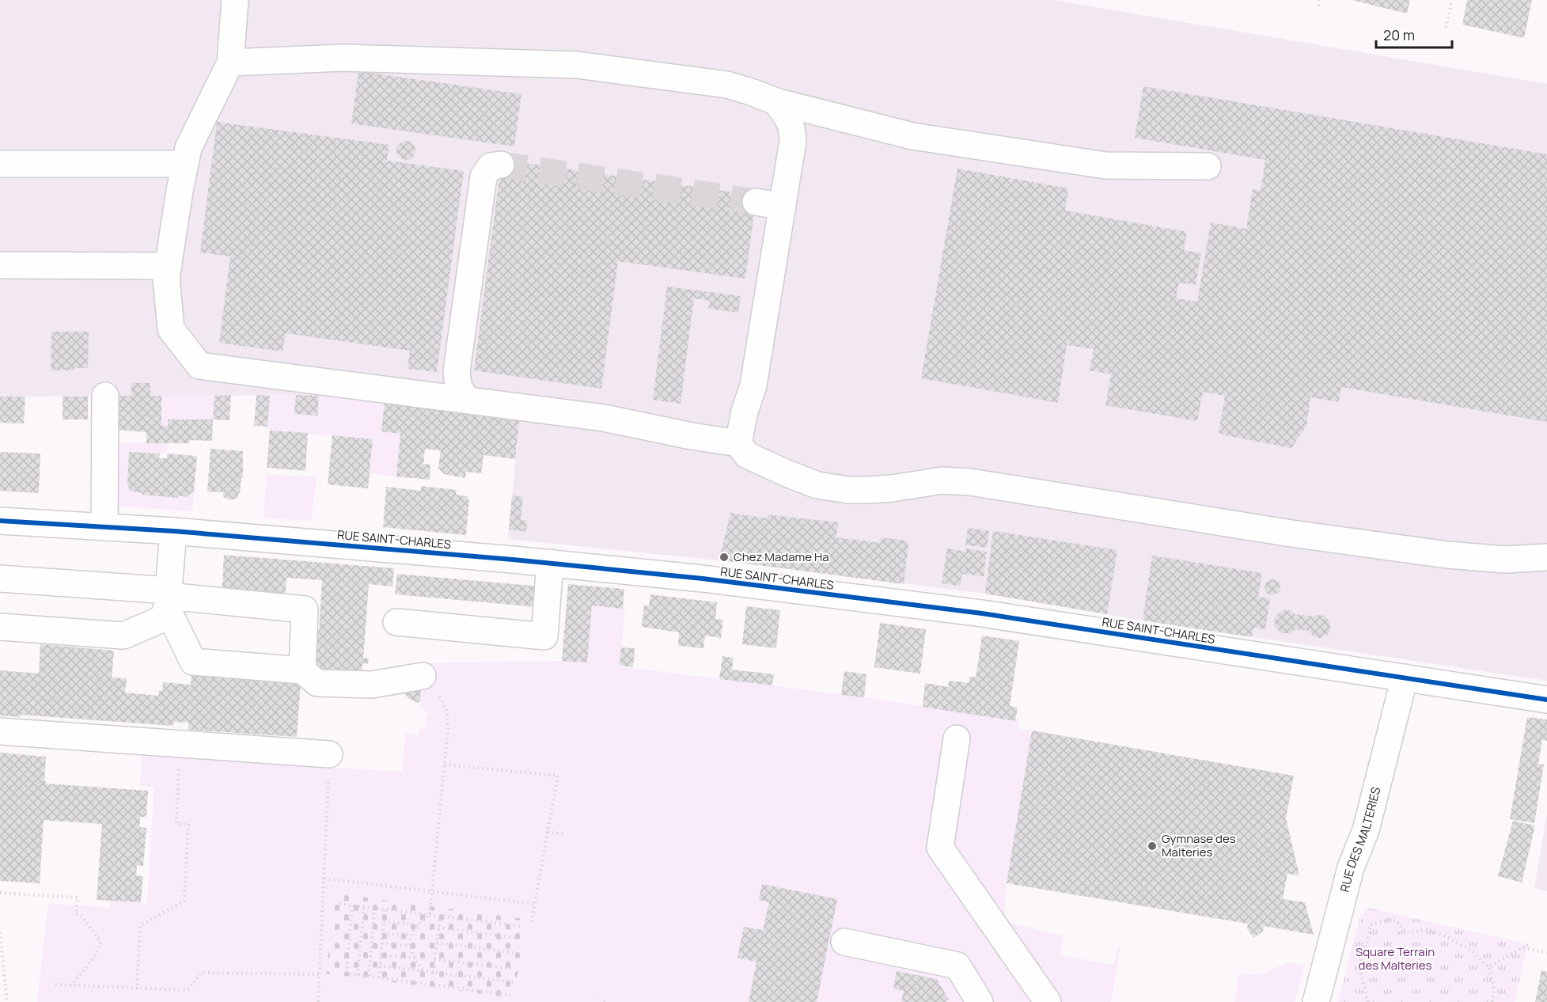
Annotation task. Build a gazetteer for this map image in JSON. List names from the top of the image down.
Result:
{
  "streets": {
    "street": ["RUE SAINT-CHARLES", "RUE DES MALTERIES"]
  },
  "crossings": [
    ["RUE SAINT-CHARLES", "RUE DES MALTERIES"]
  ],
  "parks": ["Square Terrain des Malteries"],
  "places": ["Chez Madame Ha", "Gymnase des Malteries"],
  "scale_bar": "20 m"
}
